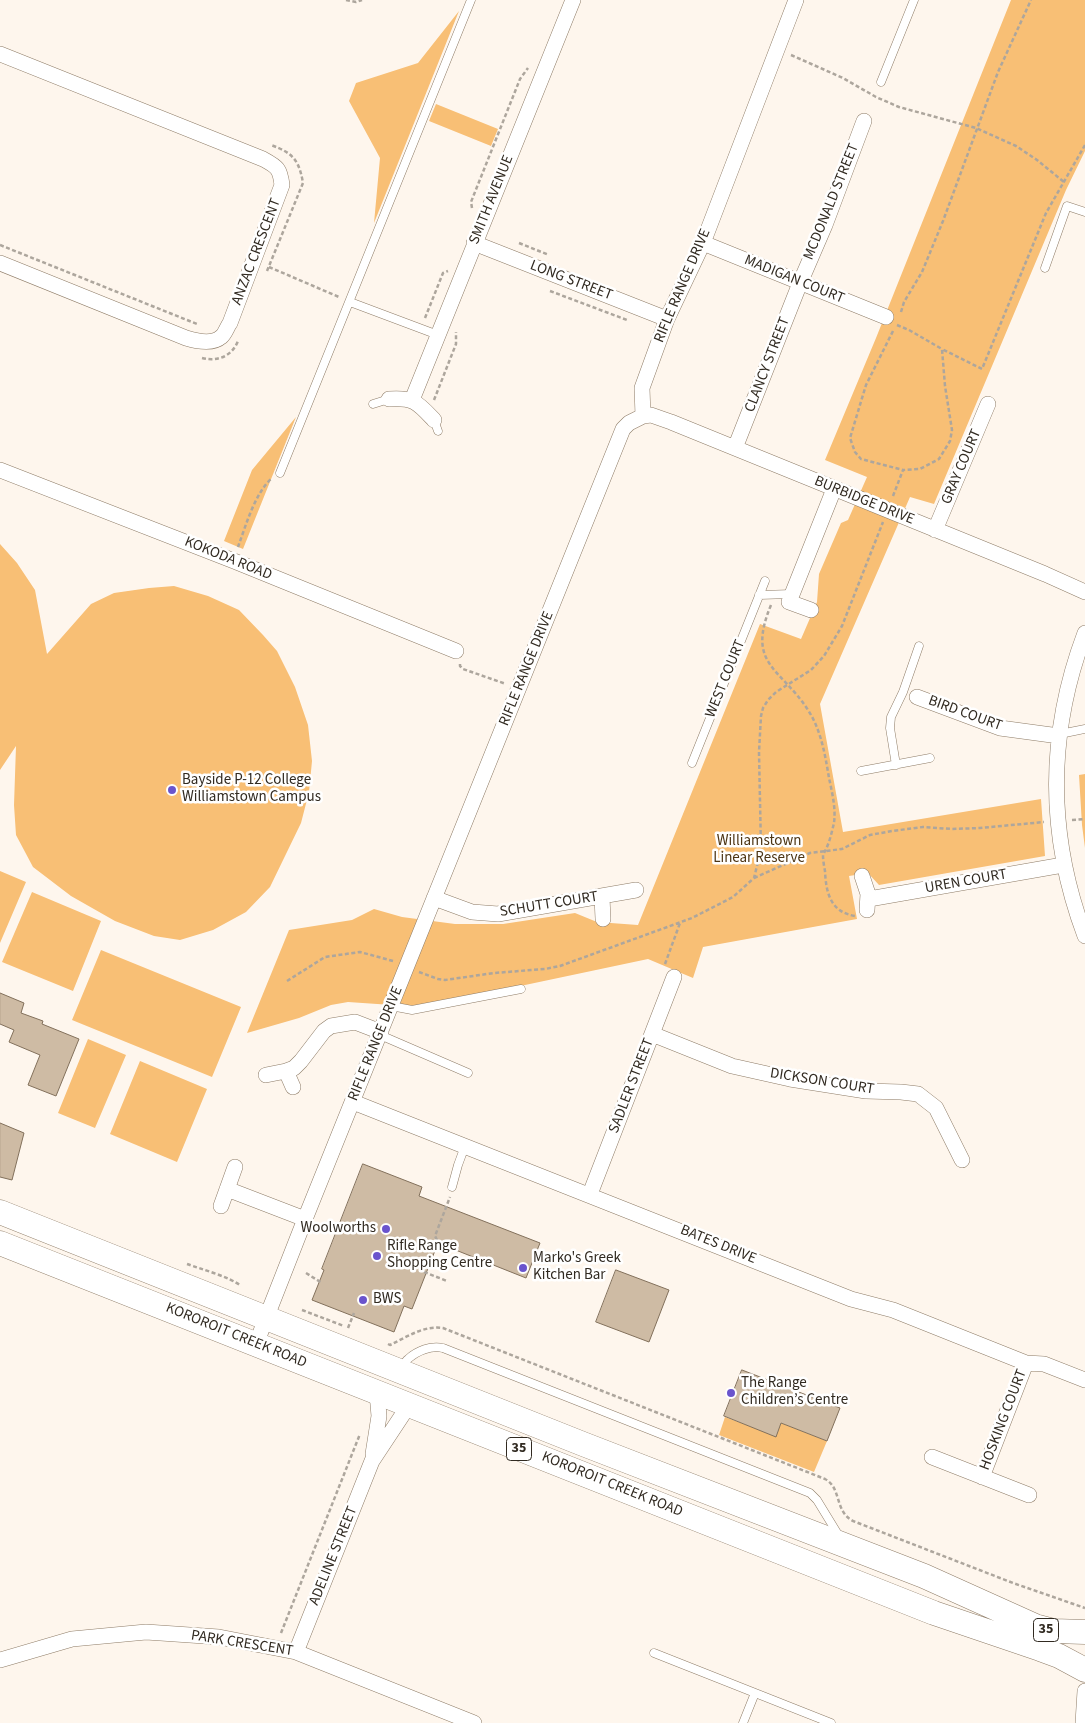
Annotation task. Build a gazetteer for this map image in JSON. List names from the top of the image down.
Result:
{
  "streets": {
    "main road": ["KOROROIT CREEK ROAD", "35"],
    "street": [
      "SMITH AVENUE",
      "MCDONALD STREET",
      "ANZAC CRESCENT",
      "MADIGAN COURT",
      "LONG STREET",
      "RIFLE RANGE DRIVE",
      "CLANCY STREET",
      "GRAY COURT",
      "BURBIDGE DRIVE",
      "KOKODA ROAD",
      "BIRD COURT",
      "UREN COURT",
      "SCHUTT COURT",
      "DICKSON COURT",
      "SADLER STREET",
      "BATES DRIVE",
      "HOSKING COURT",
      "ADELINE STREET",
      "PARK CRESCENT"
    ],
    "lane": ["WEST COURT"]
  },
  "crossings": [
    ["SMITH AVENUE", "LONG STREET"],
    ["MCDONALD STREET", "MADIGAN COURT"],
    ["MCDONALD STREET", "CLANCY STREET"],
    ["MADIGAN COURT", "RIFLE RANGE DRIVE"],
    ["MADIGAN COURT", "CLANCY STREET"],
    ["LONG STREET", "RIFLE RANGE DRIVE"],
    ["RIFLE RANGE DRIVE", "BURBIDGE DRIVE"],
    ["RIFLE RANGE DRIVE", "SCHUTT COURT"],
    ["RIFLE RANGE DRIVE", "BATES DRIVE"],
    ["RIFLE RANGE DRIVE", "KOROROIT CREEK ROAD"],
    ["CLANCY STREET", "BURBIDGE DRIVE"],
    ["GRAY COURT", "BURBIDGE DRIVE"],
    ["DICKSON COURT", "SADLER STREET"],
    ["SADLER STREET", "BATES DRIVE"],
    ["BATES DRIVE", "HOSKING COURT"],
    ["KOROROIT CREEK ROAD", "35"],
    ["KOROROIT CREEK ROAD", "ADELINE STREET"],
    ["ADELINE STREET", "PARK CRESCENT"]
  ],
  "parks": ["Williamstown Linear Reserve"],
  "places": [
    "Bayside P-12 College Williamstown Campus",
    "Woolworths",
    "Rifle Range Shopping Centre",
    "Marko's Greek Kitchen Bar",
    "BWS",
    "The Range Children’s Centre"
  ]
}
